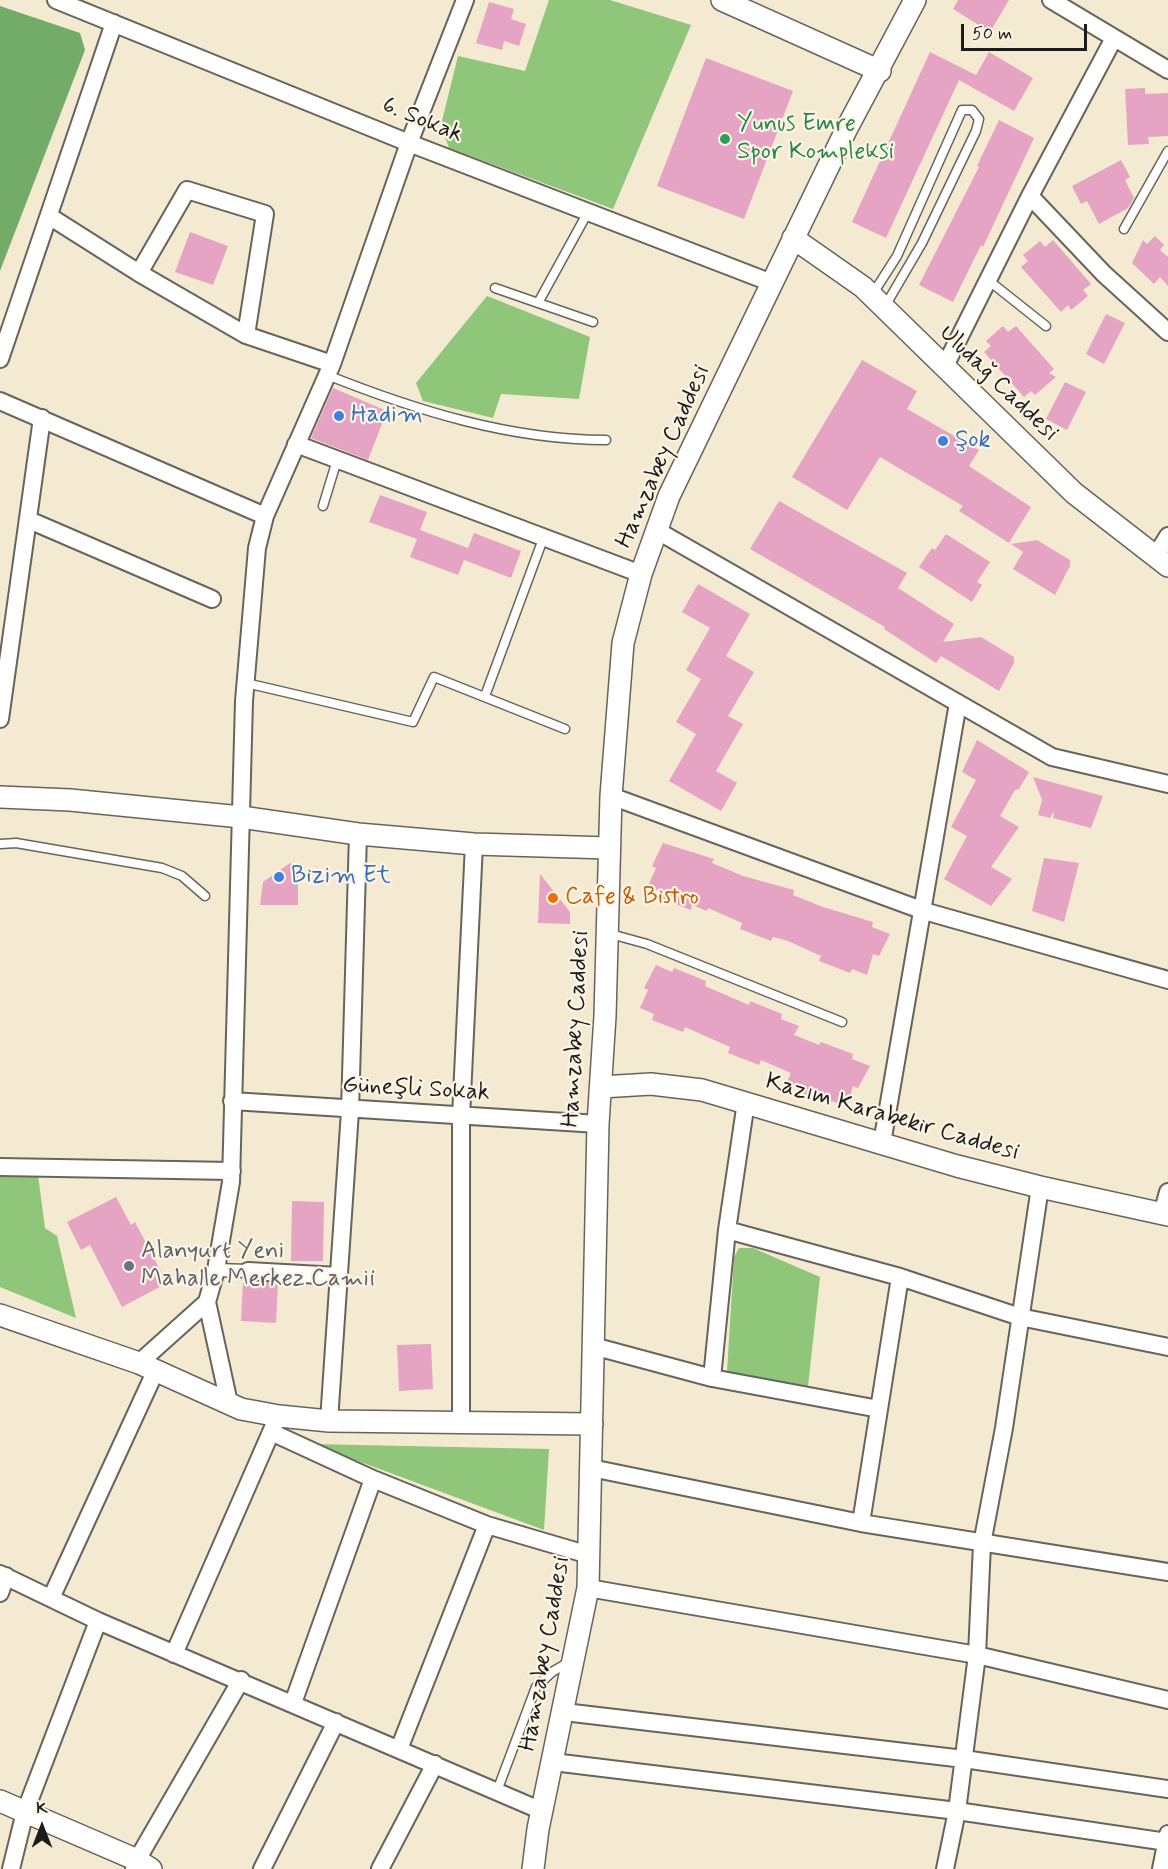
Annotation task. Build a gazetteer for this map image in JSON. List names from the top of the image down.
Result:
{
  "streets": {
    "street": [
      "6. Sokak",
      "Uludağ Caddesi",
      "Hamzabey Caddesi",
      "Güneşli Sokak",
      "Kazım Karabekir Caddesi"
    ]
  },
  "crossings": [
    ["6. Sokak", "Hamzabey Caddesi"],
    ["Uludağ Caddesi", "Hamzabey Caddesi"],
    ["Hamzabey Caddesi", "Güneşli Sokak"],
    ["Hamzabey Caddesi", "Kazım Karabekir Caddesi"]
  ],
  "places": [
    "Yunus Emre Spor Kompleksi",
    "Hadim",
    "Şok",
    "Bizim Et",
    "Cafe & Bistro",
    "Alanyurt Yeni Mahalle Merkez Camii"
  ],
  "scale_bar": "50 m",
  "north": "top"
}
